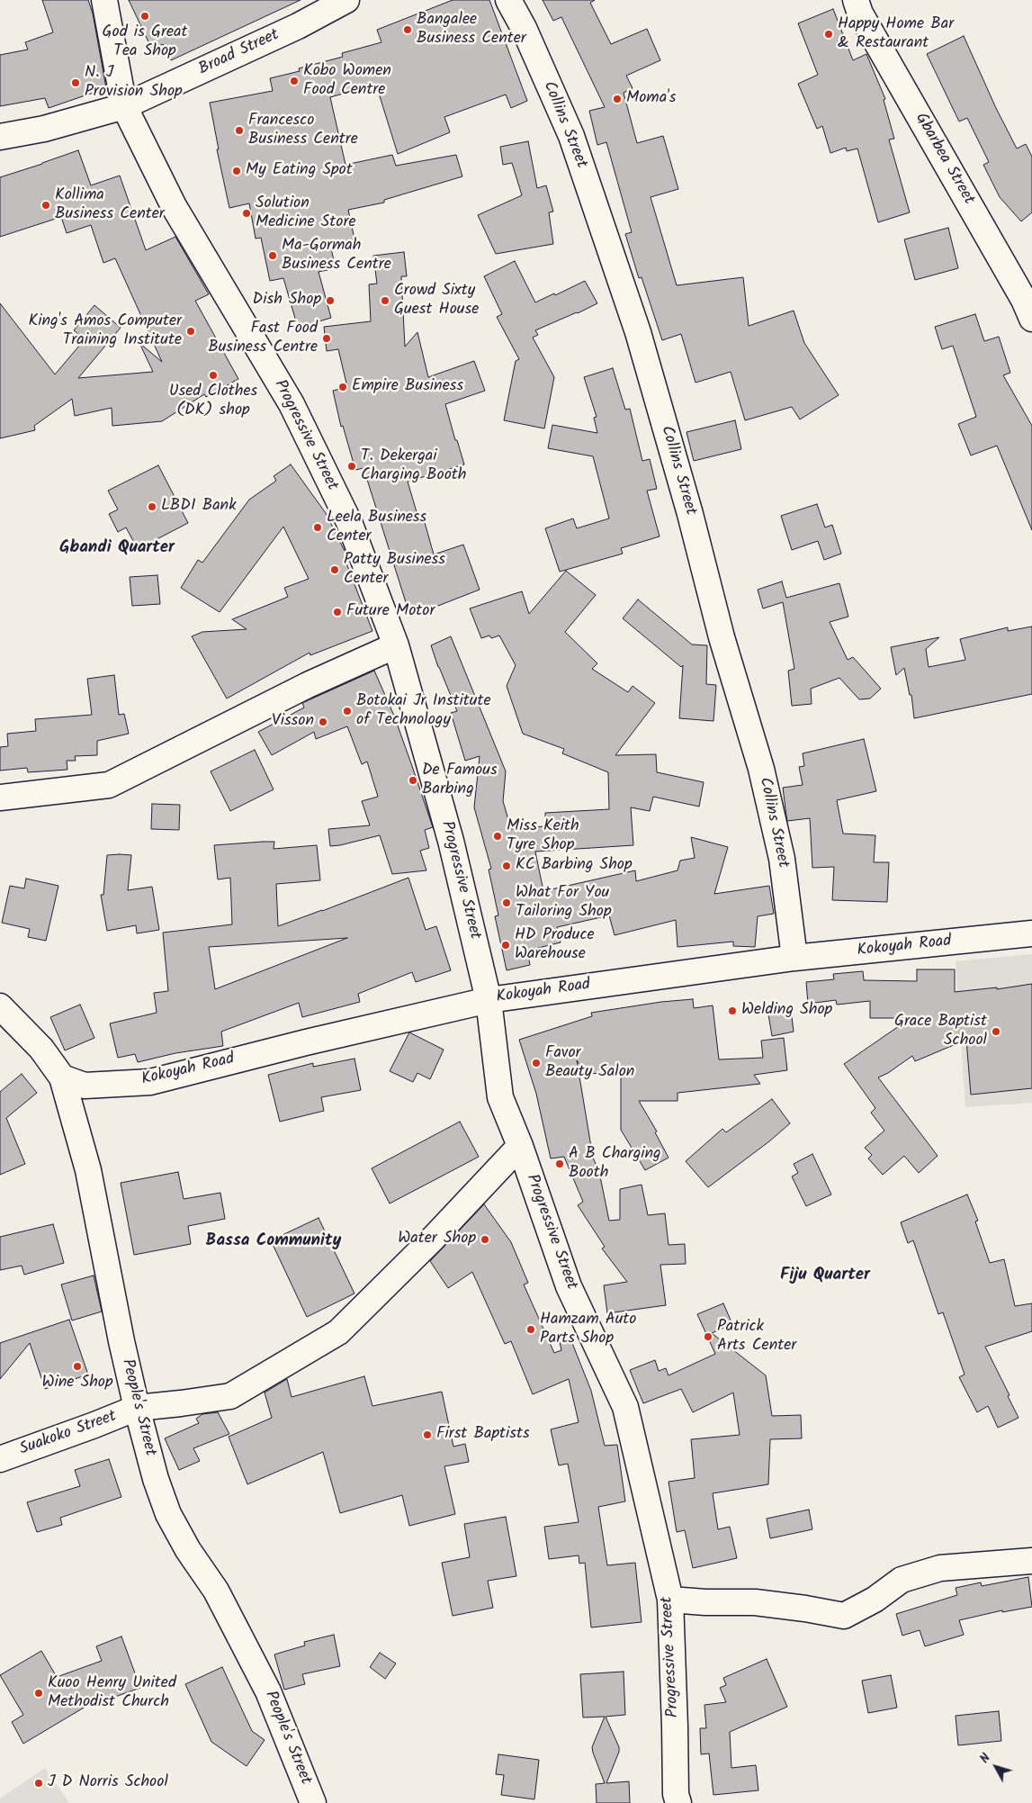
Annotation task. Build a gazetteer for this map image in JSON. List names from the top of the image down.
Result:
{
  "streets": {
    "street": [
      "Broad Street",
      "Collins Street",
      "Gbarbea Street",
      "Progressive Street",
      "Kokoyah Road",
      "People's Street",
      "Suakoko Street"
    ]
  },
  "crossings": [
    ["Broad Street", "Progressive Street"],
    ["Collins Street", "Kokoyah Road"],
    ["Progressive Street", "Kokoyah Road"],
    ["Progressive Street", "Suakoko Street"],
    ["Kokoyah Road", "People's Street"],
    ["People's Street", "Suakoko Street"]
  ],
  "districts": ["Gbandi Quarter", "Bassa Community", "Fiju Quarter"],
  "places": [
    "God is Great Tea Shop",
    "Bangalee Business Center",
    "Happy Home Bar & Restaurant",
    "Kobo Women Food Centre",
    "N. J Provision Shop",
    "Moma's",
    "Francesco Business Centre",
    "My Eating Spot",
    "Kollima Business Center",
    "Solution Medicine Store",
    "Ma-Gormah Business Centre",
    "Dish Shop",
    "Crowd Sixty Guest House",
    "King's Amos Computer Training Institute",
    "Fast Food Business Centre",
    "Used Clothes (DK) shop",
    "Empire Business",
    "T. Dekergai Charging Booth",
    "LBDI Bank",
    "Leela Business Center",
    "Patty Business Center",
    "Future Motor",
    "Botokai Jr Institute of Technology",
    "Visson",
    "De Famous Barbing",
    "Miss Keith Tyre Shop",
    "KC Barbing Shop",
    "What For You Tailoring Shop",
    "HD Produce Warehouse",
    "Welding Shop",
    "Grace Baptist School",
    "Favor Beauty Salon",
    "A B Charging Booth",
    "Water Shop",
    "Hamzam Auto Parts Shop",
    "Patrick Arts Center",
    "Wine Shop",
    "First Baptists",
    "Kuoo Henry United Methodist Church",
    "J D Norris School"
  ],
  "north": "top left"
}
